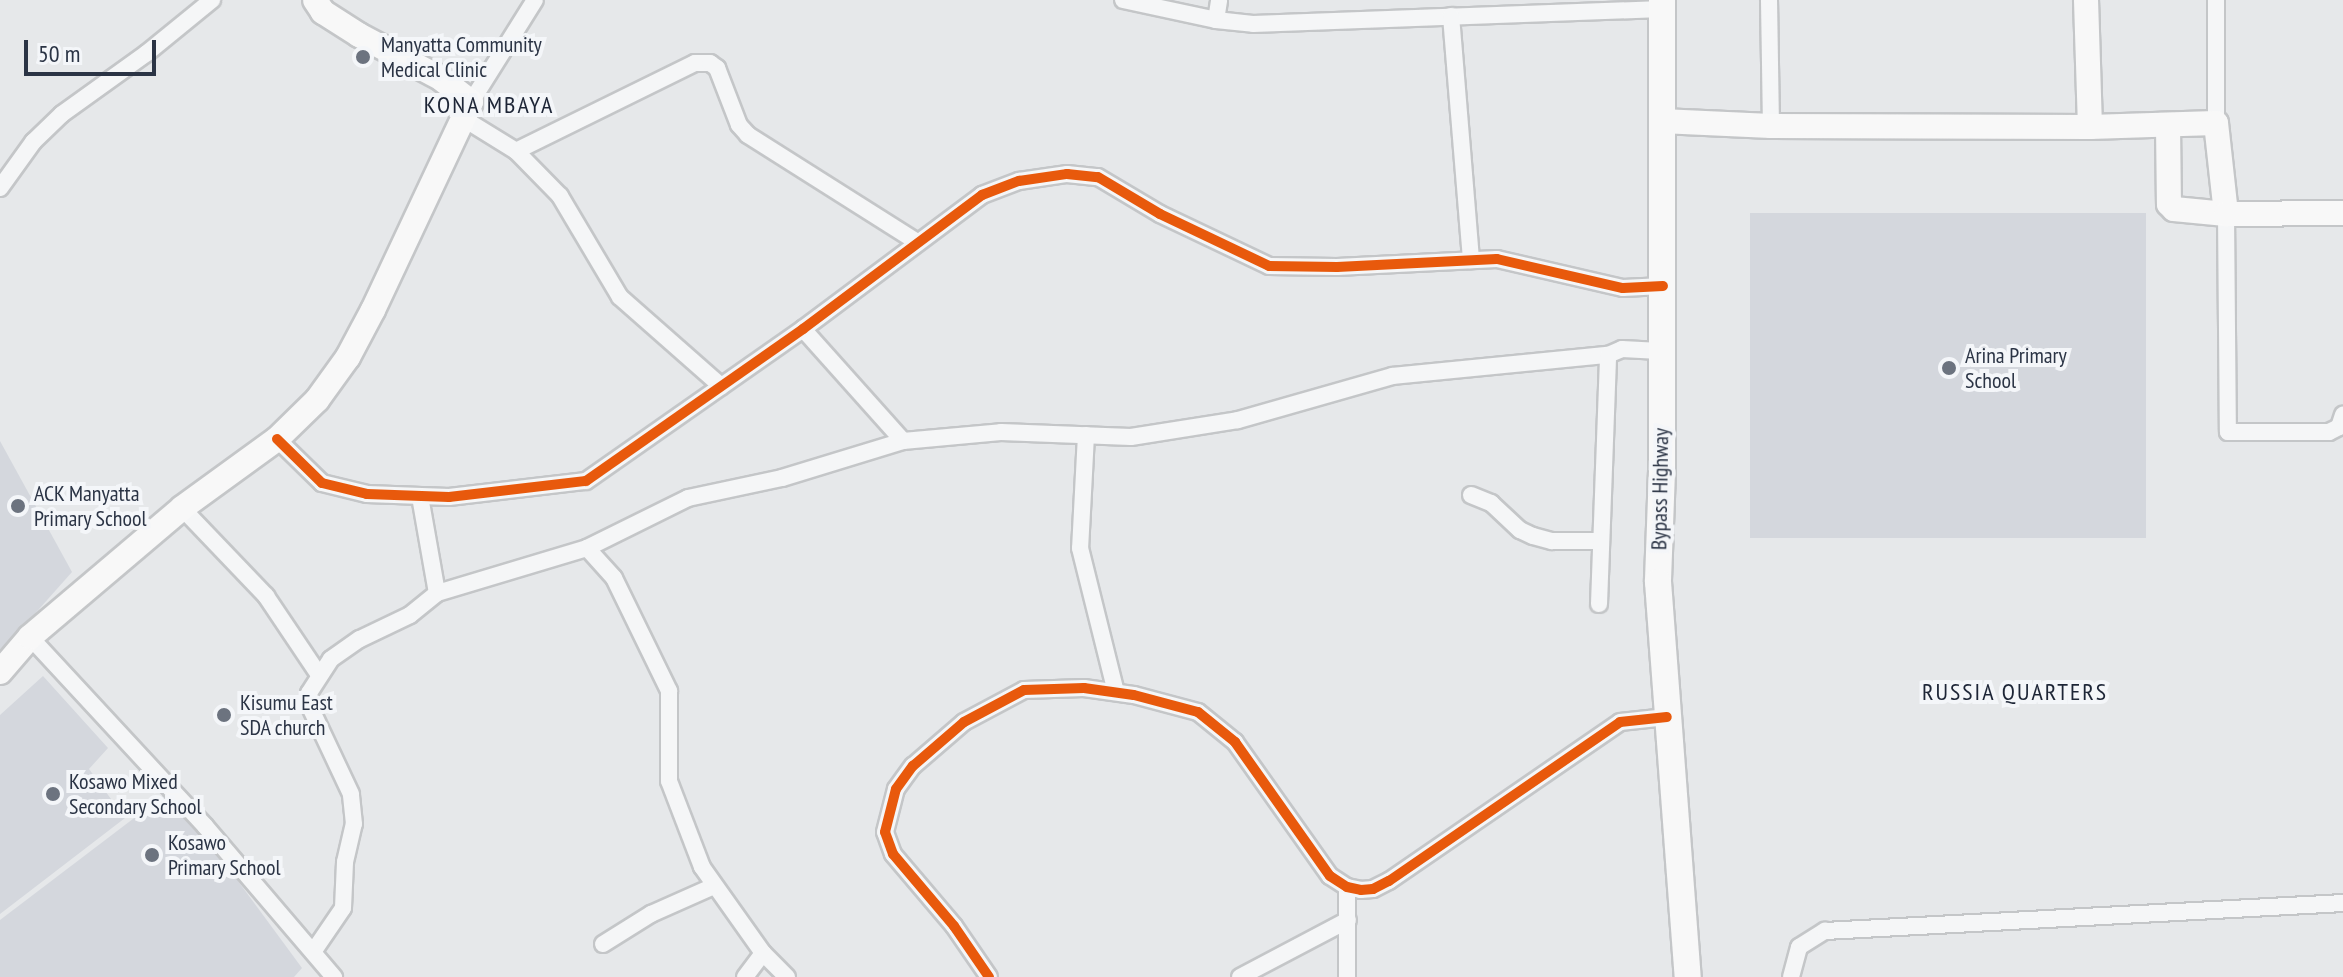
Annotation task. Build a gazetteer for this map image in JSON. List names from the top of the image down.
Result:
{
  "streets": {
    "main road": ["Bypass Highway"]
  },
  "districts": ["KONA MBAYA", "RUSSIA QUARTERS"],
  "places": [
    "Manyatta Community Medical Clinic",
    "Arina Primary School",
    "ACK Manyatta Primary School",
    "Kisumu East SDA church",
    "Kosawo Mixed Secondary School",
    "Kosawo Primary School"
  ],
  "scale_bar": "50 m"
}
